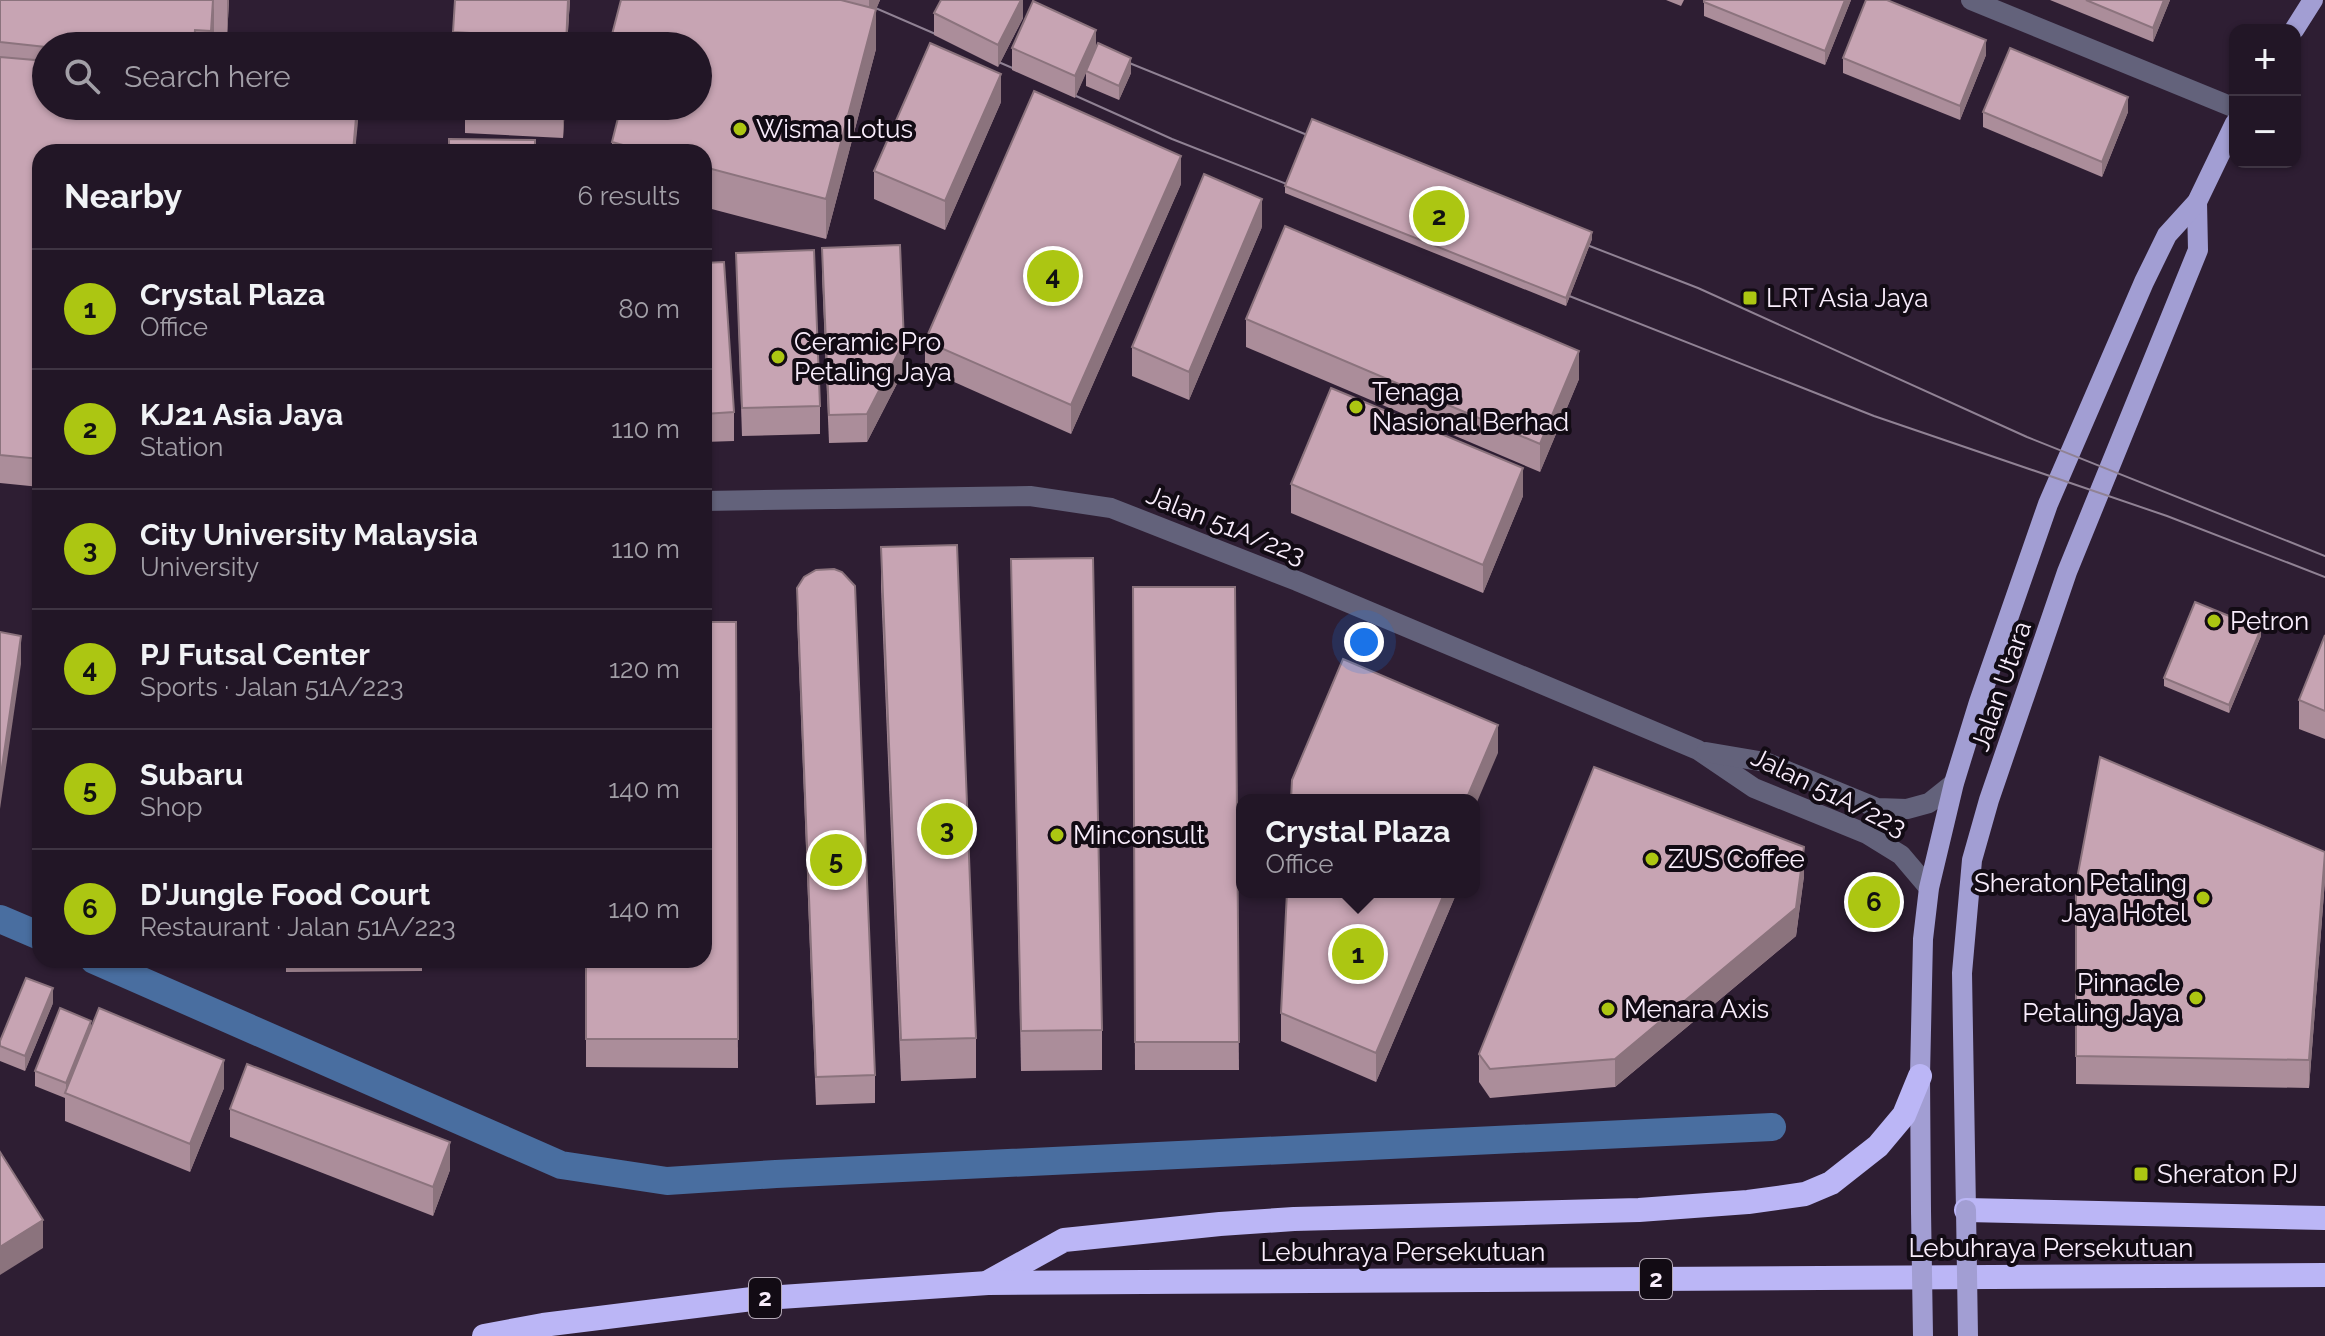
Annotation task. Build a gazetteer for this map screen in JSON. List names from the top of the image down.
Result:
{
  "streets": {
    "highway": ["Lebuhraya Persekutuan", "2"],
    "main road": ["Jalan Utara"],
    "street": ["Jalan 51A/223"]
  },
  "crossings": [
    ["Jalan 51A/223", "Jalan Utara"]
  ],
  "places": {
    "other": [
      "Wisma Lotus",
      "Ceramic Pro Petaling Jaya",
      "Tenaga Nasional Berhad",
      "Petron",
      "Minconsult",
      "ZUS Coffee",
      "Sheraton Petaling Jaya Hotel",
      "Pinnacle Petaling Jaya",
      "Menara Axis"
    ],
    "transit": ["LRT Asia Jaya", "Sheraton PJ"]
  },
  "page": {
    "map_buttons": ["+", "−"],
    "search": "Search here",
    "heading": ["Nearby", "6 results"],
    "pins": [
      "2",
      "4",
      "3",
      "5",
      "6",
      "1"
    ],
    "list": [
      {
        "mark": "1",
        "name": "Crystal Plaza",
        "note": "Office",
        "value": "80 m"
      },
      {
        "mark": "2",
        "name": "KJ21 Asia Jaya",
        "note": "Station",
        "value": "110 m"
      },
      {
        "mark": "3",
        "name": "City University Malaysia",
        "note": "University",
        "value": "110 m"
      },
      {
        "mark": "4",
        "name": "PJ Futsal Center",
        "note": "Sports · Jalan 51A/223",
        "value": "120 m"
      },
      {
        "mark": "5",
        "name": "Subaru",
        "note": "Shop",
        "value": "140 m"
      },
      {
        "mark": "6",
        "name": "D'Jungle Food Court",
        "note": "Restaurant · Jalan 51A/223",
        "value": "140 m"
      }
    ],
    "popup": ["Crystal Plaza", "Office"]
  }
}
